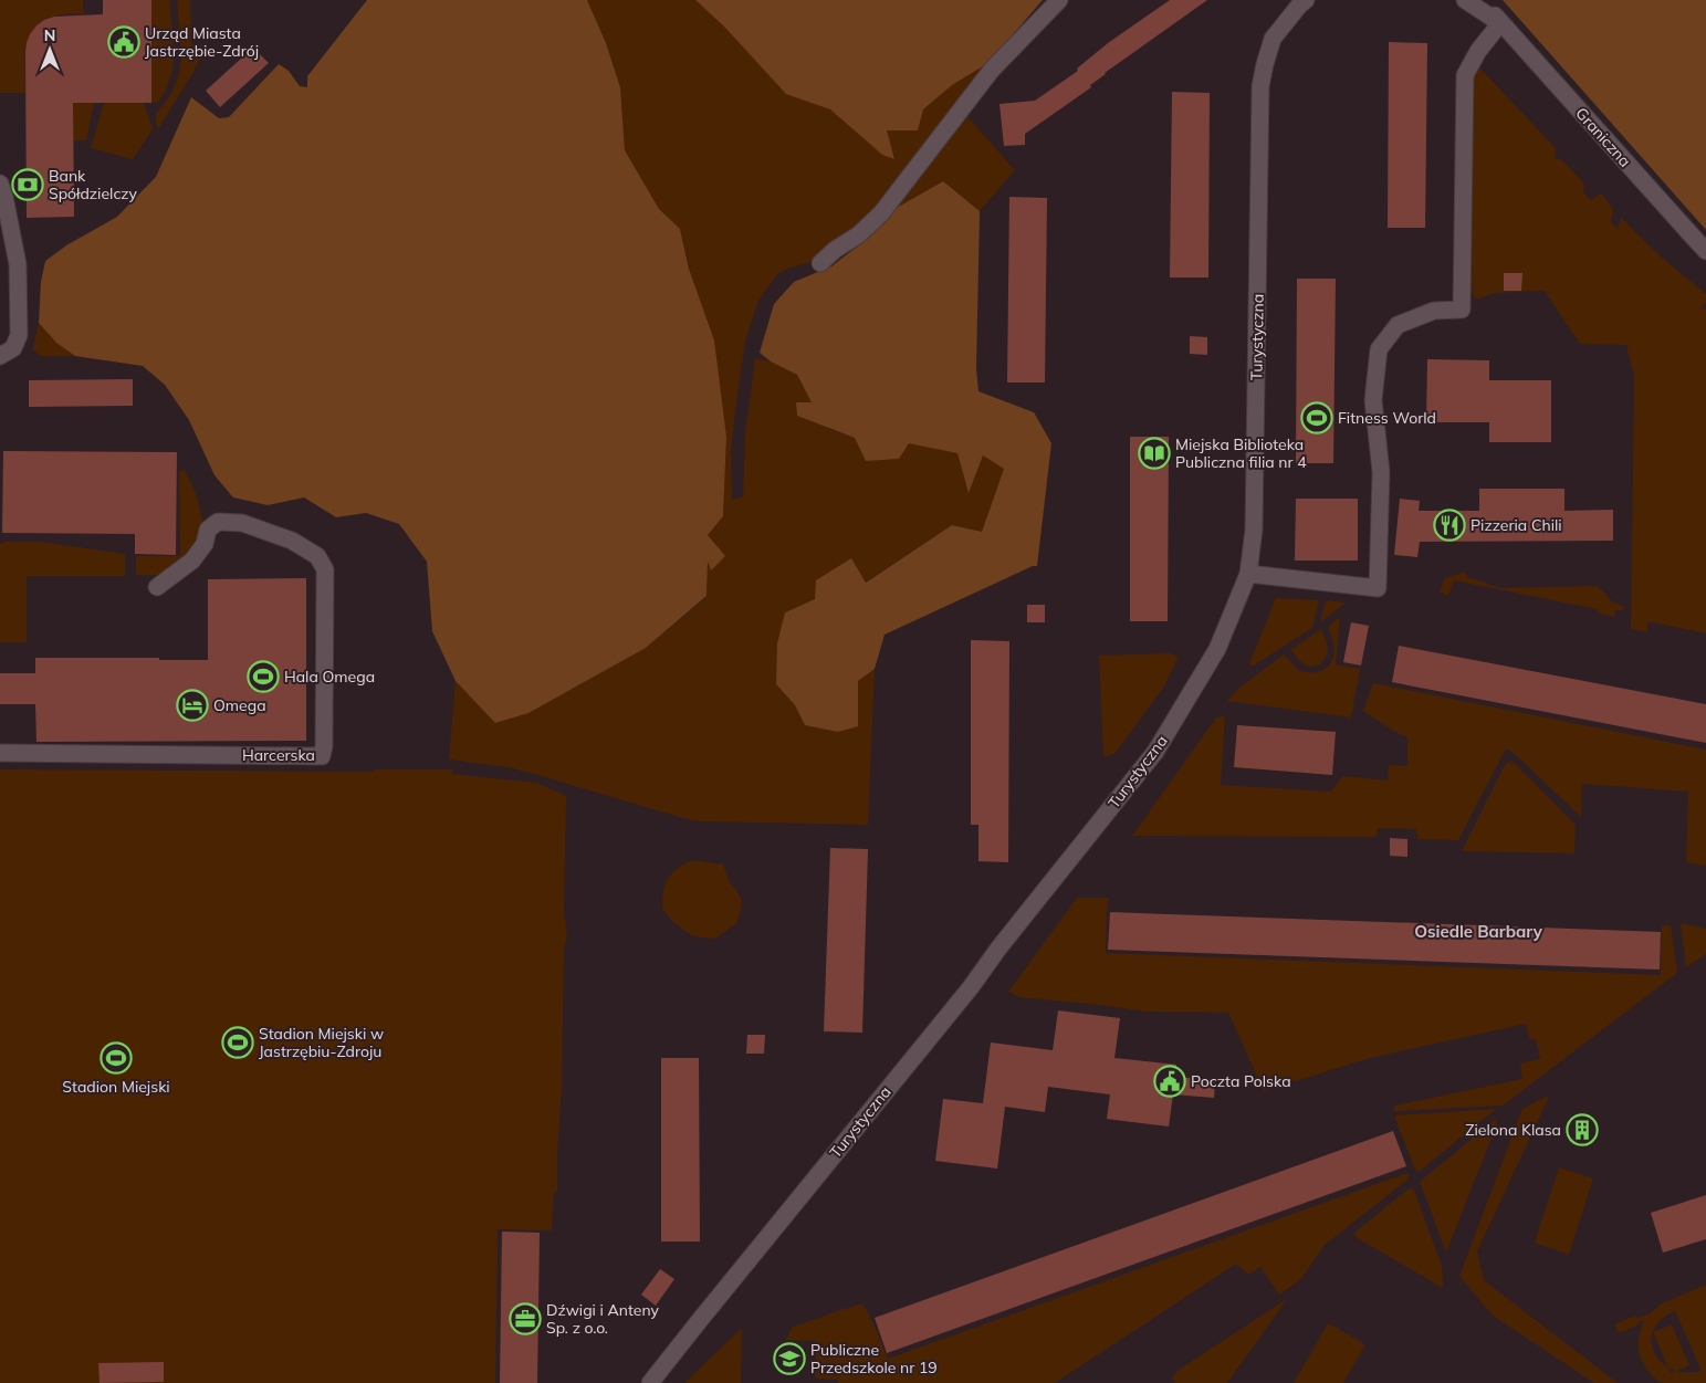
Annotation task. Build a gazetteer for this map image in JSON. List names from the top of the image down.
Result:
{
  "streets": {
    "street": ["Graniczna", "Turystyczna", "Harcerska"]
  },
  "districts": ["Osiedle Barbary"],
  "places": {
    "public building": ["Urząd Miasta Jastrzębie-Zdrój", "Poczta Polska"],
    "bank": ["Bank Spółdzielczy"],
    "sports": [
      "Fitness World",
      "Hala Omega",
      "Stadion Miejski w Jastrzębiu-Zdroju",
      "Stadion Miejski"
    ],
    "library": ["Miejska Biblioteka Publiczna filia nr 4"],
    "restaurant": ["Pizzeria Chili"],
    "hotel": ["Omega"],
    "building": ["Zielona Klasa"],
    "office": ["Dźwigi i Anteny Sp. z o.o."],
    "school or university": ["Publiczne Przedszkole nr 19"]
  },
  "north": "top"
}
